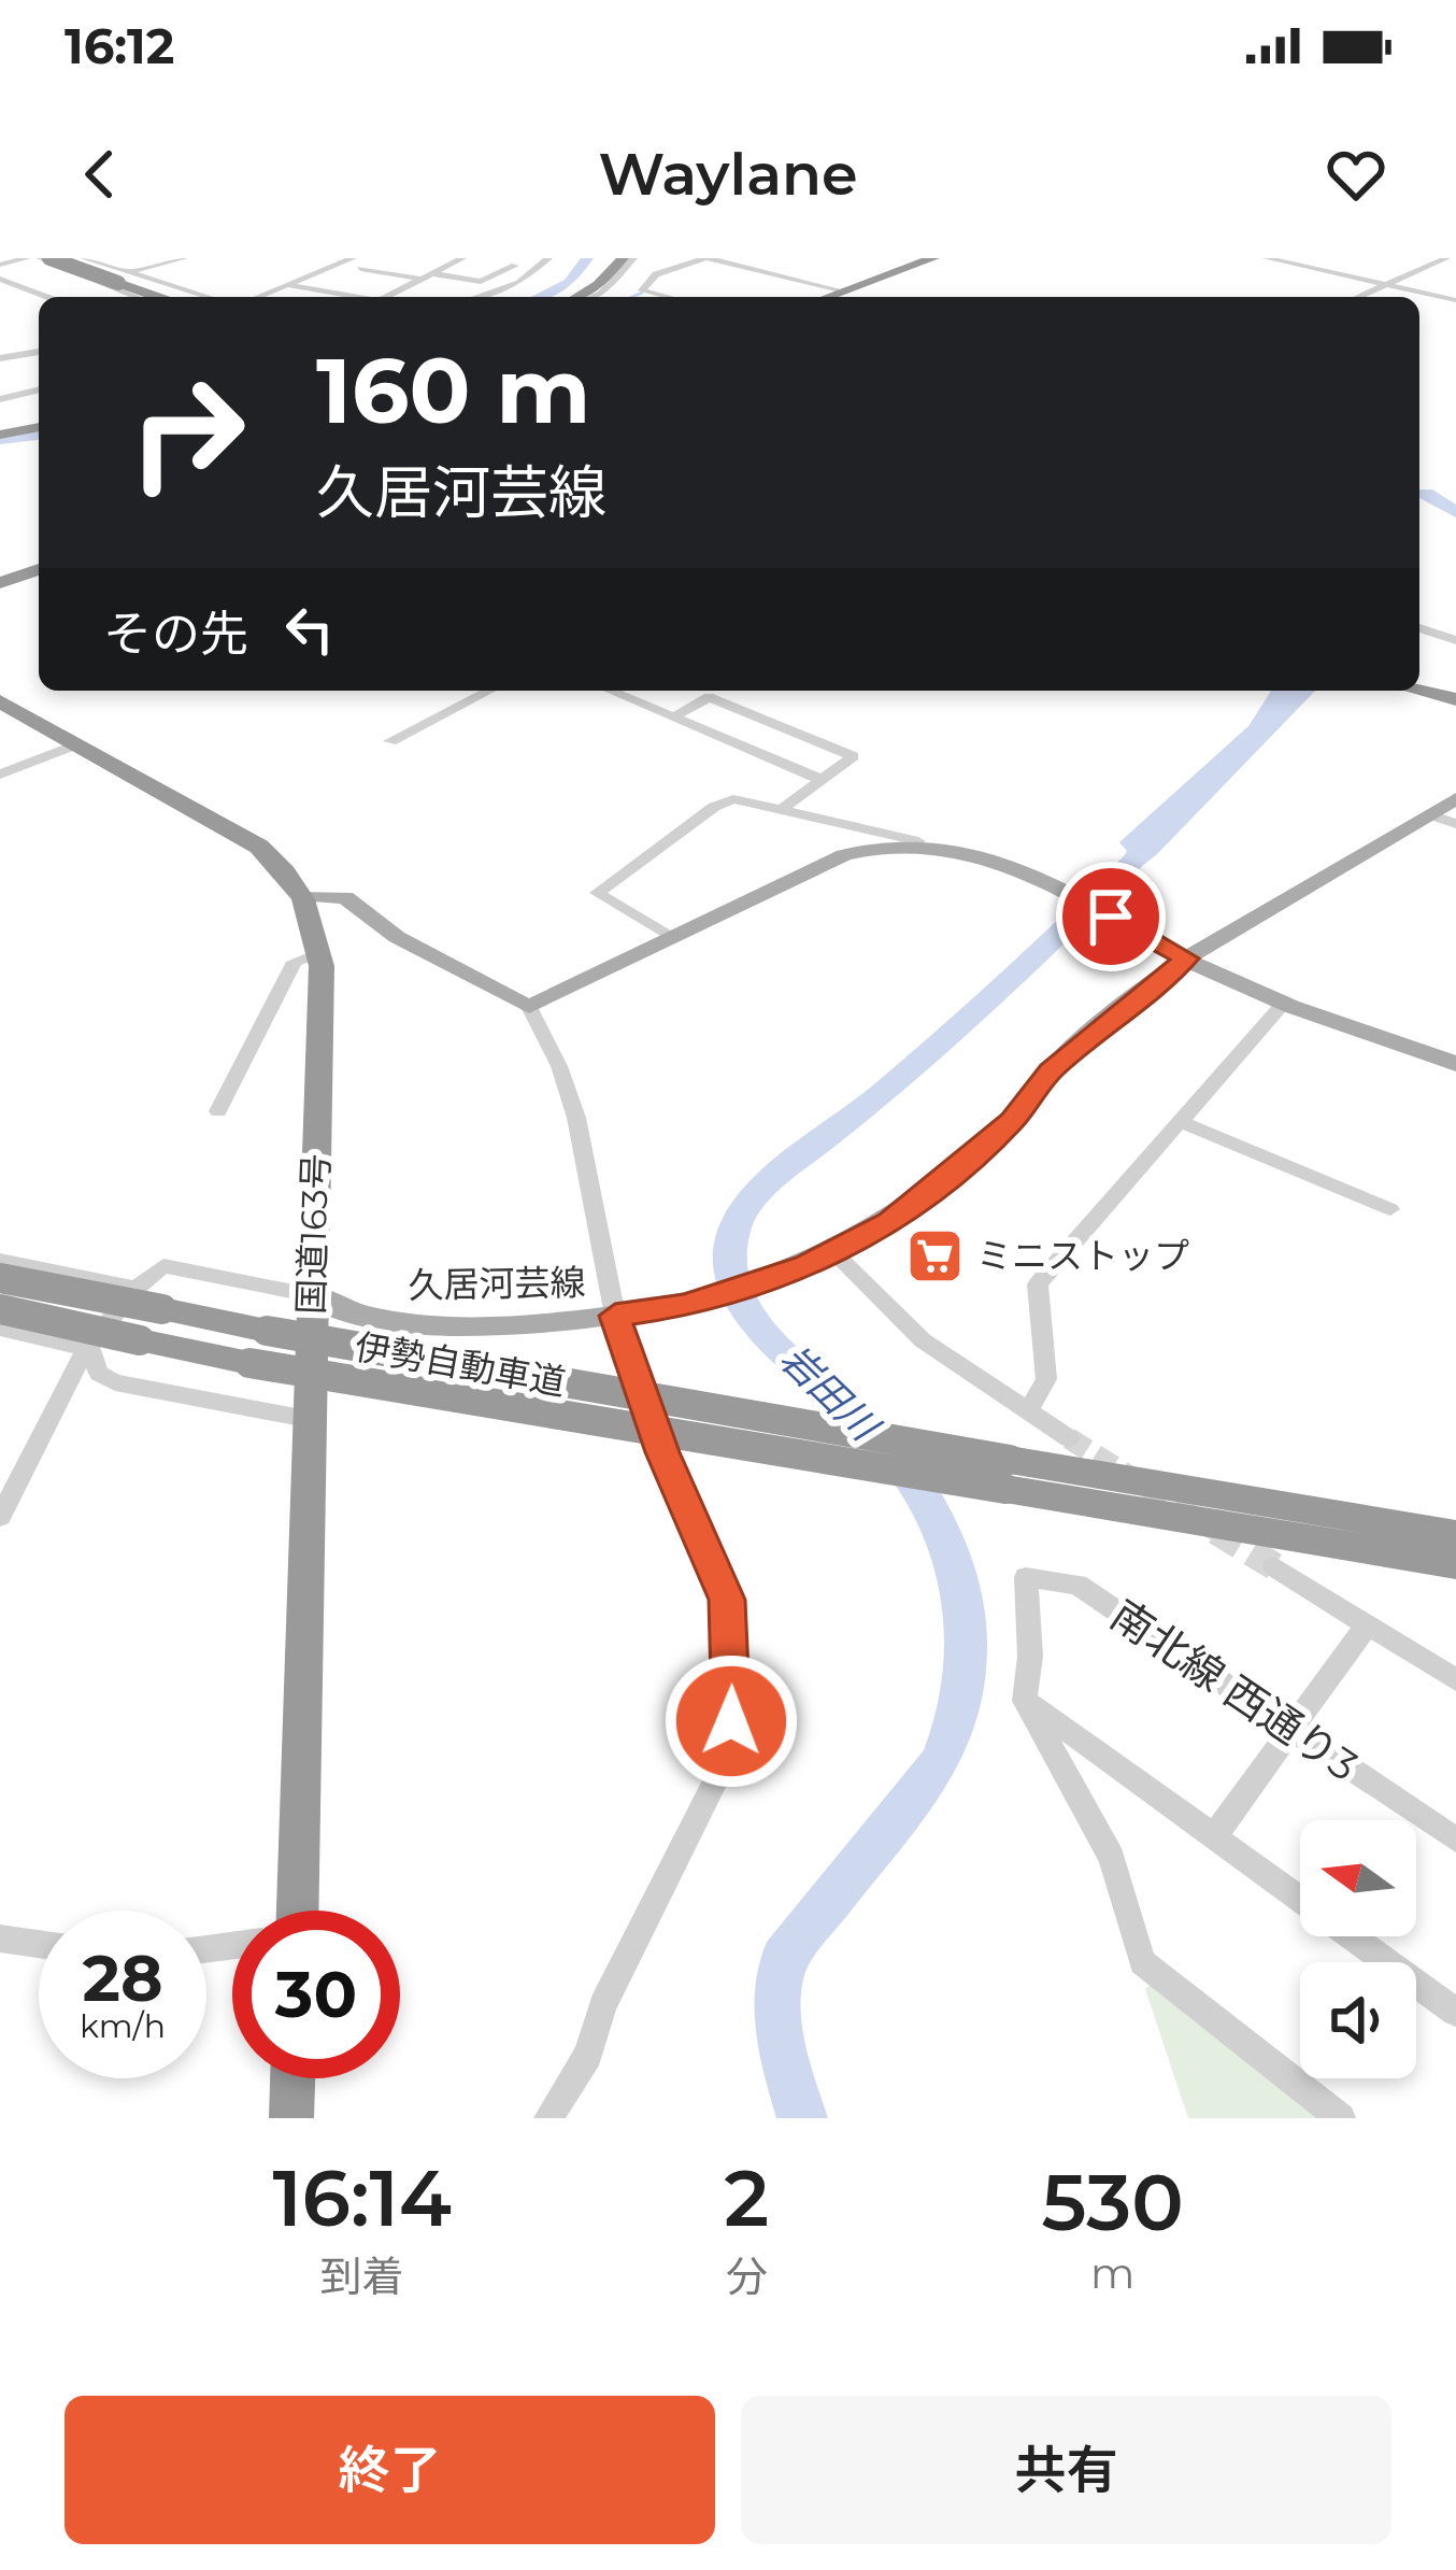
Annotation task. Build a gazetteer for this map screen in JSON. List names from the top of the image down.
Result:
{
  "streets": {
    "highway": ["国道163号", "伊勢自動車道"],
    "main road": ["久居河芸線"],
    "street": ["南北線 西通り3"]
  },
  "crossings": [
    ["国道163号", "久居河芸線"]
  ],
  "water": ["岩田川"],
  "places": {
    "supermarket": ["ミニストップ"]
  },
  "north": "left",
  "page": {
    "status": "16:12",
    "header": "Waylane",
    "turn": ["160 m", "久居河芸線"],
    "then": "その先",
    "speed": "28 km/h",
    "limit": "30",
    "eta": [
      "16:14",
      "到着",
      "2",
      "分",
      "530",
      "m"
    ],
    "buttons": ["終了", "共有"]
  }
}
